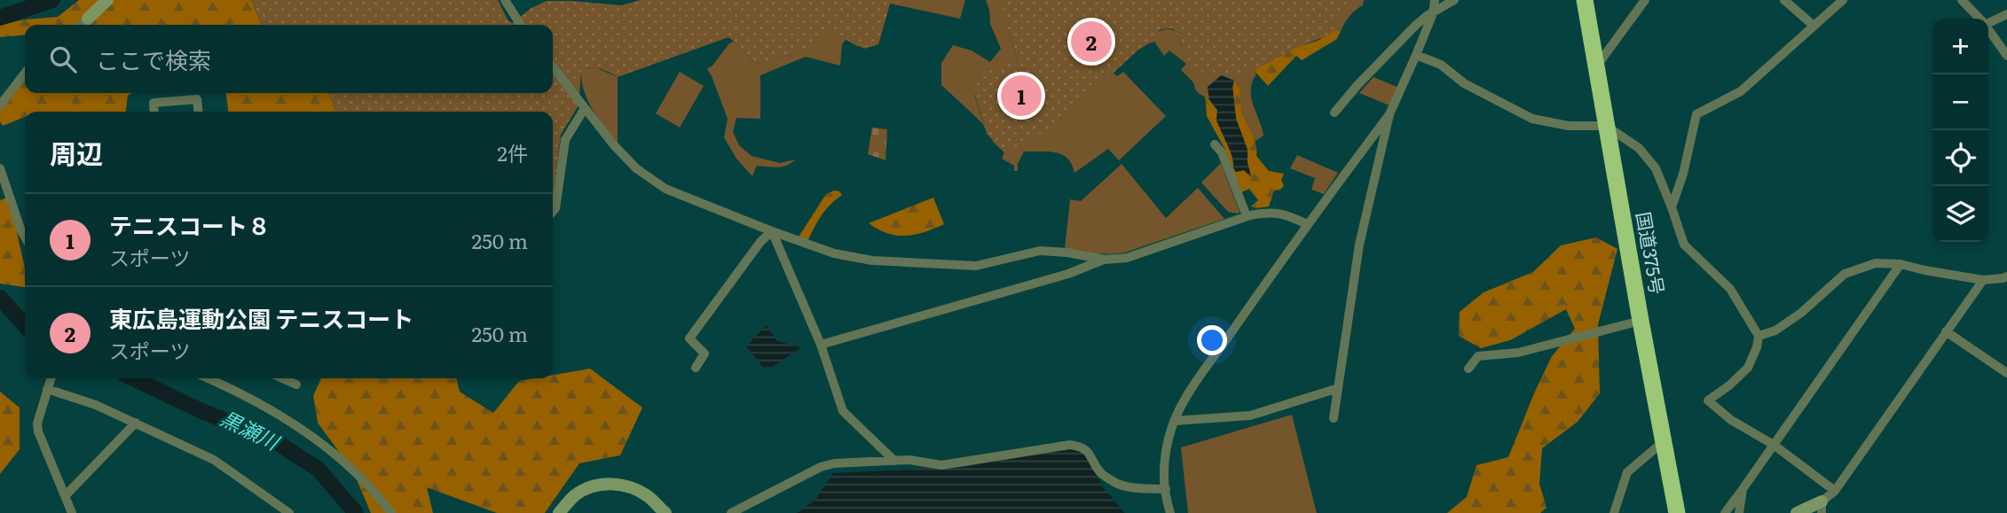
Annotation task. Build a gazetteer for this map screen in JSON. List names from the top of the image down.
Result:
{
  "streets": {
    "highway": ["国道375号"]
  },
  "water": ["黒瀬川"],
  "page": {
    "pins": ["2", "1"],
    "map_buttons": ["+", "−"],
    "search": "ここで検索",
    "heading": ["周辺", "2件"],
    "list": [
      {
        "mark": "1",
        "name": "テニスコート８",
        "note": "スポーツ",
        "value": "250 m"
      },
      {
        "mark": "2",
        "name": "東広島運動公園 テニスコート",
        "note": "スポーツ",
        "value": "250 m"
      }
    ]
  }
}
